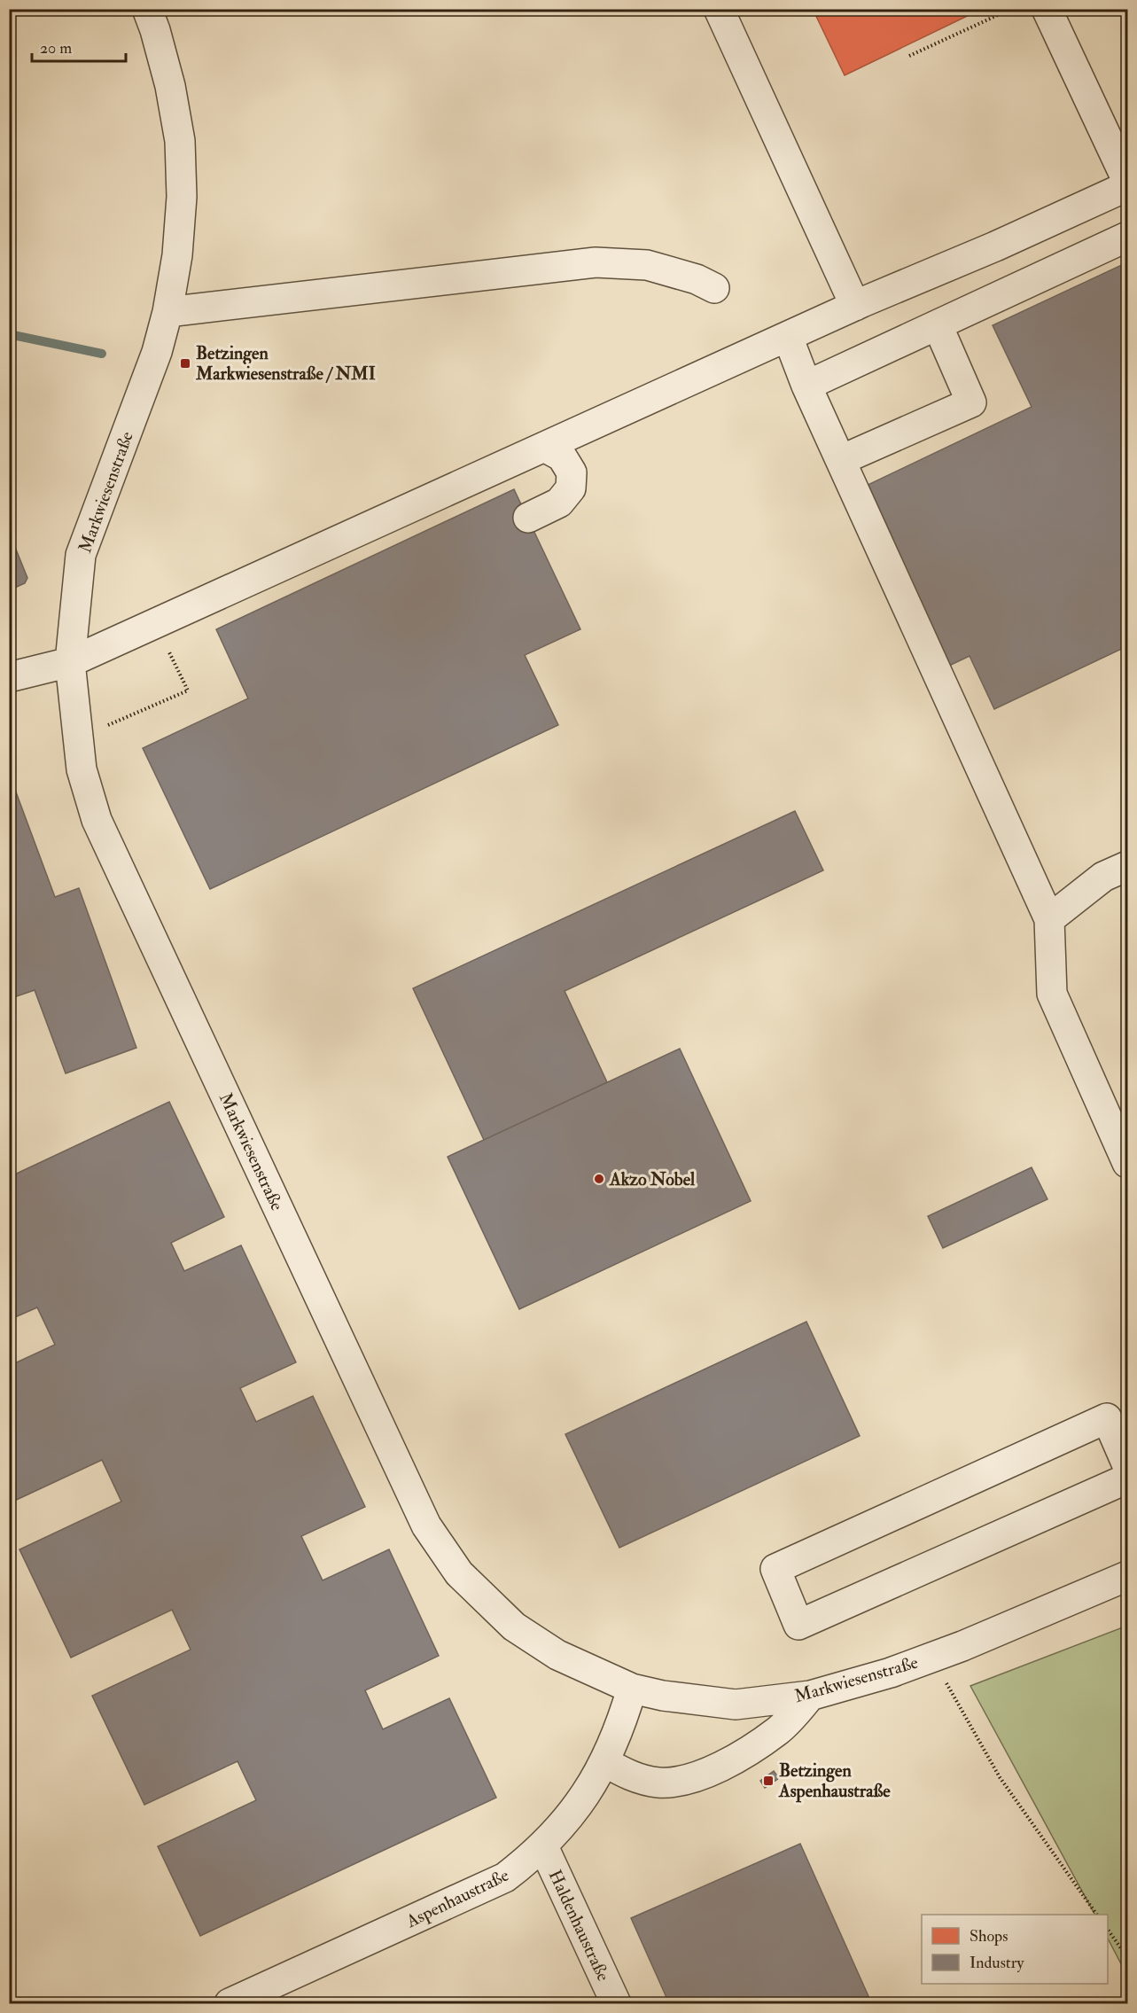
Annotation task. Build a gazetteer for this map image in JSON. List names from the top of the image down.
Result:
{
  "streets": {
    "street": ["Markwiesenstraße", "Aspenhaustraße", "Haldenhaustraße"]
  },
  "crossings": [
    ["Markwiesenstraße", "Aspenhaustraße"],
    ["Aspenhaustraße", "Haldenhaustraße"]
  ],
  "places": {
    "transit": ["Betzingen Markwiesenstraße / NMI", "Betzingen Aspenhaustraße"],
    "other": ["Akzo Nobel"]
  },
  "legend": ["Shops", "Industry"],
  "scale_bar": "20 m"
}
